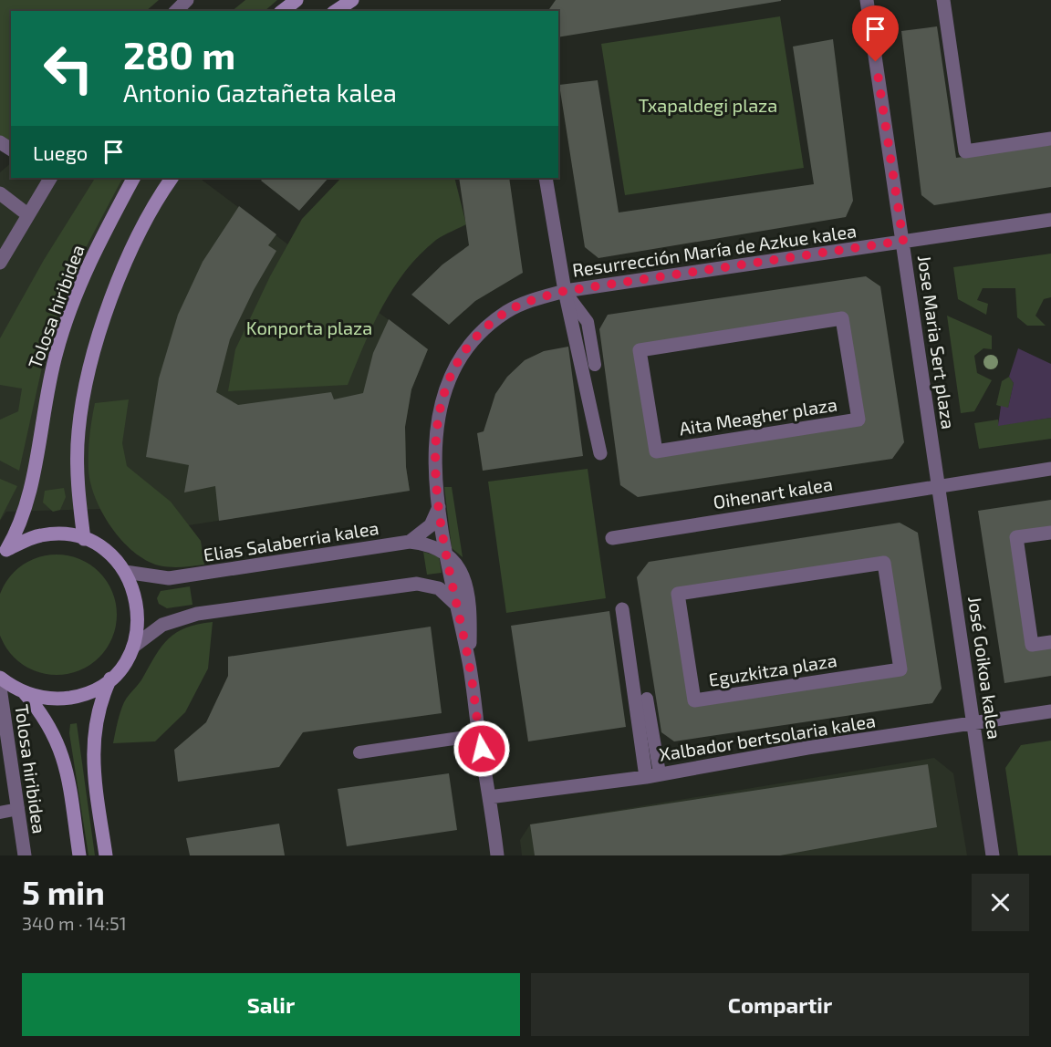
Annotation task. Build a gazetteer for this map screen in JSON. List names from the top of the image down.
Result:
{
  "streets": {
    "main road": ["Tolosa hiribidea"],
    "street": [
      "Resurrección María de Azkue kalea",
      "Jose Maria Sert plaza",
      "Aita Meagher plaza",
      "Oihenart kalea",
      "Elias Salaberria kalea",
      "José Goikoa kalea",
      "Eguzkitza plaza",
      "Xalbador bertsolaria kalea"
    ]
  },
  "crossings": [
    ["Resurrección María de Azkue kalea", "Jose Maria Sert plaza"],
    ["Resurrección María de Azkue kalea", "Xalbador bertsolaria kalea"],
    ["Jose Maria Sert plaza", "Oihenart kalea"],
    ["Jose Maria Sert plaza", "José Goikoa kalea"],
    ["Oihenart kalea", "José Goikoa kalea"],
    ["José Goikoa kalea", "Xalbador bertsolaria kalea"]
  ],
  "parks": ["Txapaldegi plaza", "Konporta plaza"],
  "page": {
    "turn": ["280 m", "Antonio Gaztañeta kalea"],
    "then": "Luego",
    "heading": ["5 min", "340 m · 14:51"],
    "buttons": ["Salir", "Compartir"]
  }
}
